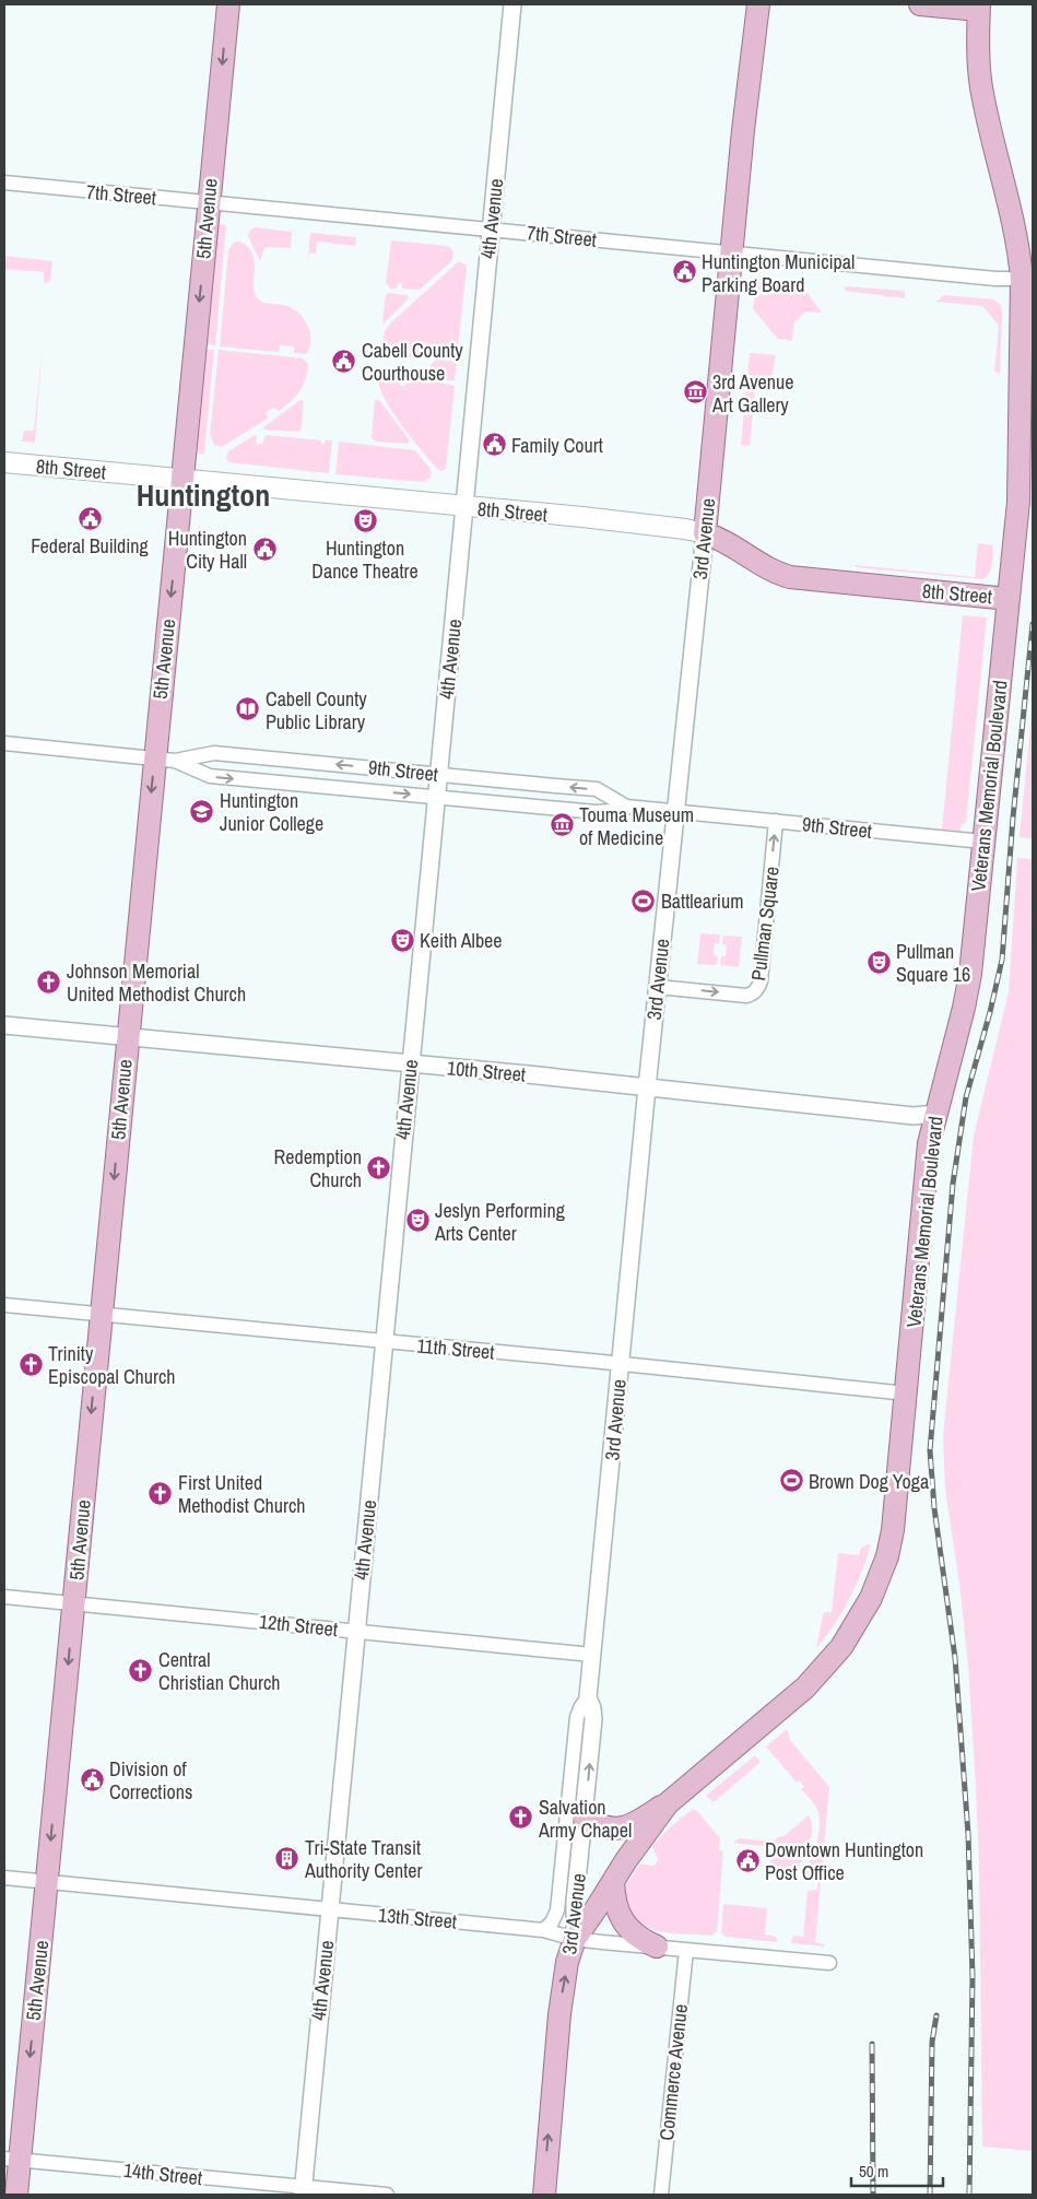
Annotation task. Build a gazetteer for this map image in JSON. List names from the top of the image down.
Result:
{
  "streets": {
    "main road": [
      "5th Avenue",
      "8th Street",
      "3rd Avenue",
      "Veterans Memorial Boulevard"
    ],
    "street": [
      "7th Street",
      "4th Avenue",
      "9th Street",
      "Pullman Square",
      "10th Street",
      "11th Street",
      "12th Street",
      "13th Street",
      "Commerce Avenue",
      "14th Street"
    ]
  },
  "crossings": [
    ["7th Street", "5th Avenue"],
    ["7th Street", "4th Avenue"],
    ["7th Street", "3rd Avenue"],
    ["7th Street", "Veterans Memorial Boulevard"],
    ["5th Avenue", "8th Street"],
    ["5th Avenue", "9th Street"],
    ["5th Avenue", "10th Street"],
    ["5th Avenue", "11th Street"],
    ["5th Avenue", "12th Street"],
    ["5th Avenue", "13th Street"],
    ["5th Avenue", "14th Street"],
    ["4th Avenue", "8th Street"],
    ["4th Avenue", "9th Street"],
    ["4th Avenue", "10th Street"],
    ["4th Avenue", "11th Street"],
    ["4th Avenue", "12th Street"],
    ["4th Avenue", "13th Street"],
    ["4th Avenue", "14th Street"],
    ["8th Street", "3rd Avenue"],
    ["8th Street", "Veterans Memorial Boulevard"],
    ["3rd Avenue", "9th Street"],
    ["3rd Avenue", "Veterans Memorial Boulevard"],
    ["3rd Avenue", "Pullman Square"],
    ["3rd Avenue", "10th Street"],
    ["3rd Avenue", "11th Street"],
    ["3rd Avenue", "12th Street"],
    ["3rd Avenue", "13th Street"],
    ["9th Street", "Veterans Memorial Boulevard"],
    ["9th Street", "Pullman Square"],
    ["Veterans Memorial Boulevard", "10th Street"],
    ["Veterans Memorial Boulevard", "11th Street"],
    ["Veterans Memorial Boulevard", "13th Street"],
    ["13th Street", "Commerce Avenue"]
  ],
  "one_way": ["5th Avenue"],
  "districts": ["Huntington"],
  "places": {
    "public building": [
      "Huntington Municipal Parking Board",
      "Cabell County Courthouse",
      "Family Court",
      "Federal Building",
      "Huntington City Hall",
      "Division of Corrections",
      "Downtown Huntington Post Office"
    ],
    "museum": ["3rd Avenue Art Gallery", "Touma Museum of Medicine"],
    "theatre": [
      "Huntington Dance Theatre",
      "Keith Albee",
      "Pullman Square 16",
      "Jeslyn Performing Arts Center"
    ],
    "library": ["Cabell County Public Library"],
    "school or university": ["Huntington Junior College"],
    "sports": ["Battlearium", "Brown Dog Yoga"],
    "church": [
      "Johnson Memorial United Methodist Church",
      "Redemption Church",
      "Trinity Episcopal Church",
      "First United Methodist Church",
      "Central Christian Church",
      "Salvation Army Chapel"
    ],
    "building": ["Tri-State Transit Authority Center"]
  },
  "scale_bar": "50 m"
}
